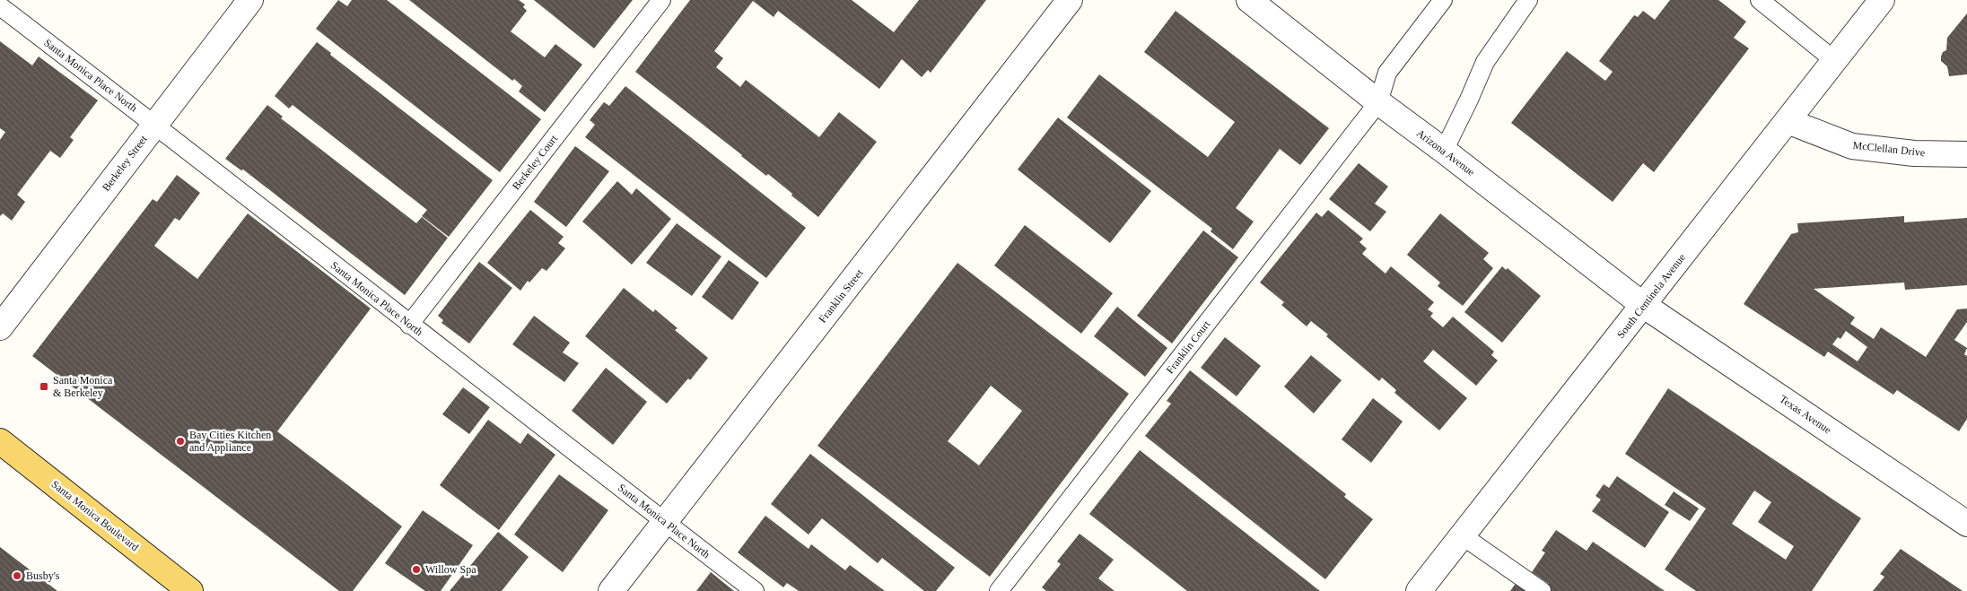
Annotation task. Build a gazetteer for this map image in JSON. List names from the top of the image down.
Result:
{
  "streets": {
    "main road": ["Santa Monica Boulevard"],
    "street": [
      "McClellan Drive",
      "Arizona Avenue",
      "Berkeley Street",
      "Franklin Street",
      "South Centinela Avenue",
      "Texas Avenue"
    ],
    "lane": ["Santa Monica Place North", "Berkeley Court", "Franklin Court"]
  },
  "crossings": [
    ["Santa Monica Place North", "Berkeley Court"],
    ["Santa Monica Place North", "Berkeley Street"],
    ["Santa Monica Place North", "Franklin Street"],
    ["McClellan Drive", "South Centinela Avenue"],
    ["Arizona Avenue", "South Centinela Avenue"],
    ["Arizona Avenue", "Franklin Court"],
    ["Arizona Avenue", "Texas Avenue"],
    ["South Centinela Avenue", "Texas Avenue"]
  ],
  "places": {
    "transit": ["Santa Monica & Berkeley"],
    "other": ["Bay Cities Kitchen and Appliance", "Willow Spa", "Busby's"]
  }
}
